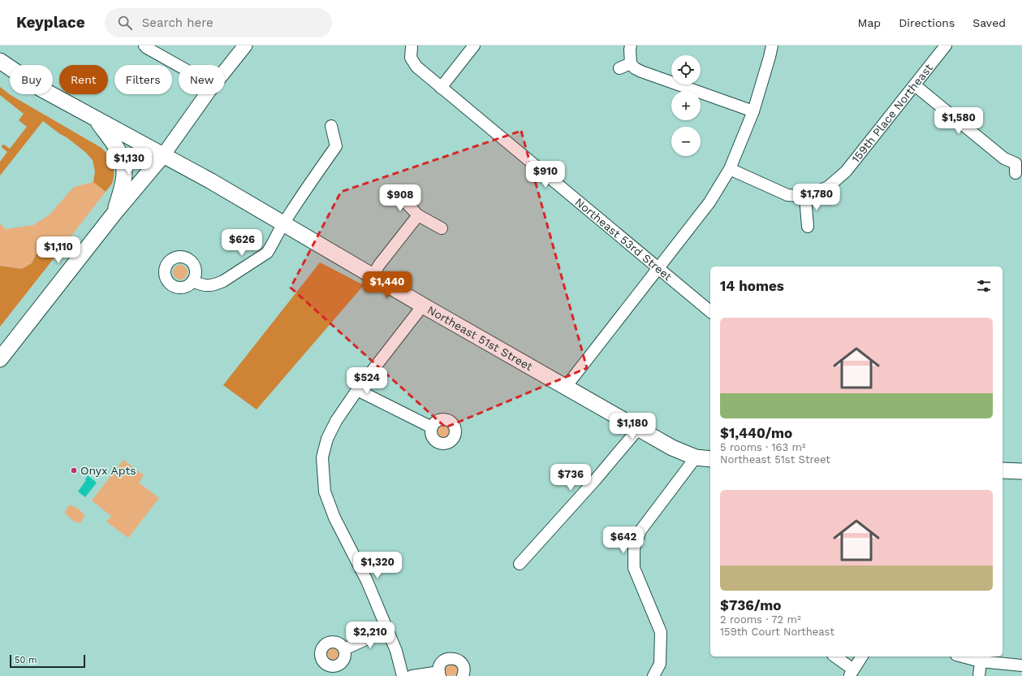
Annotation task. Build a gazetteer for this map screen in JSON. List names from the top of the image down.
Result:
{
  "streets": {
    "main road": ["Northeast 51st Street"],
    "street": ["159th Place Northeast", "Northeast 53rd Street"]
  },
  "places": ["Onyx Apts"],
  "scale_bar": "50 m",
  "page": {
    "header": "Keyplace",
    "search": "Search here",
    "nav": ["Map", "Directions", "Saved"],
    "map_buttons": ["+", "−"],
    "chip": [
      "Buy",
      "Rent",
      "Filters",
      "New"
    ],
    "price": [
      "$1,580",
      "$1,130",
      "$910",
      "$1,780",
      "$908",
      "$626",
      "$1,110",
      "$1,440",
      "$524",
      "$1,180",
      "$736",
      "$642",
      "$1,320",
      "$2,210"
    ],
    "heading": "14 homes",
    "list": [
      {
        "name": "$1,440/mo",
        "note": "5 rooms · 163 m² · Northeast 51st Street"
      },
      {
        "name": "$736/mo",
        "note": "2 rooms · 72 m² · 159th Court Northeast"
      }
    ],
    "scale": "50 m"
  }
}
